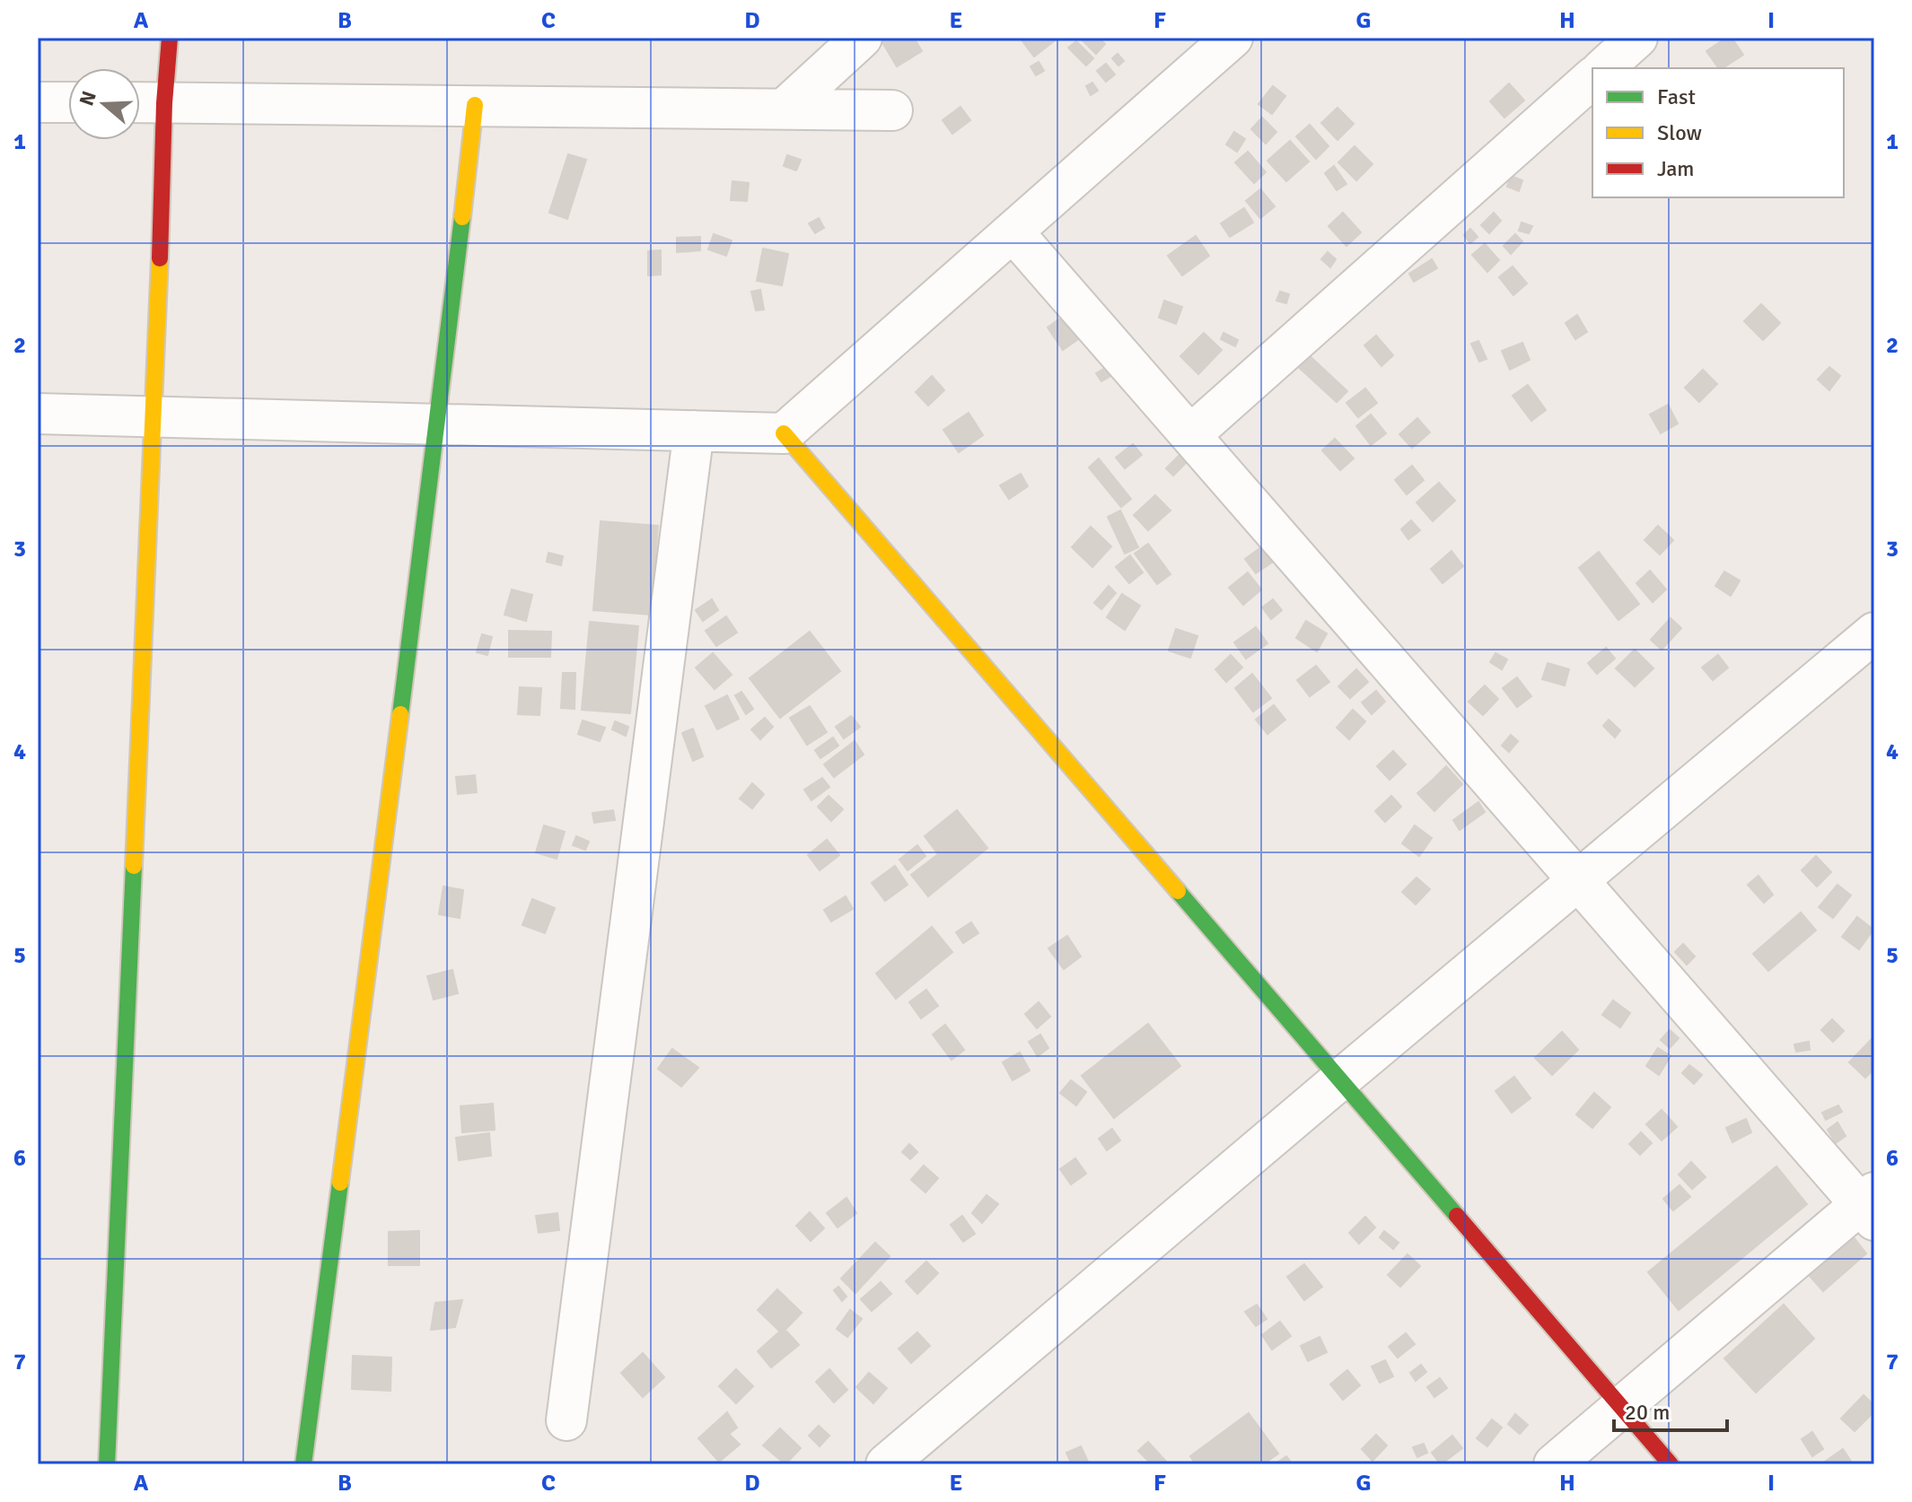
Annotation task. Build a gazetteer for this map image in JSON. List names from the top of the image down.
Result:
{
  "legend": ["Fast", "Slow", "Jam"],
  "scale_bar": "20 m",
  "north": "left",
  "grid": {
    "columns": [
      "A",
      "B",
      "C",
      "D",
      "E",
      "F",
      "G",
      "H",
      "I"
    ],
    "rows": [
      "1",
      "2",
      "3",
      "4",
      "5",
      "6",
      "7"
    ]
  }
}
